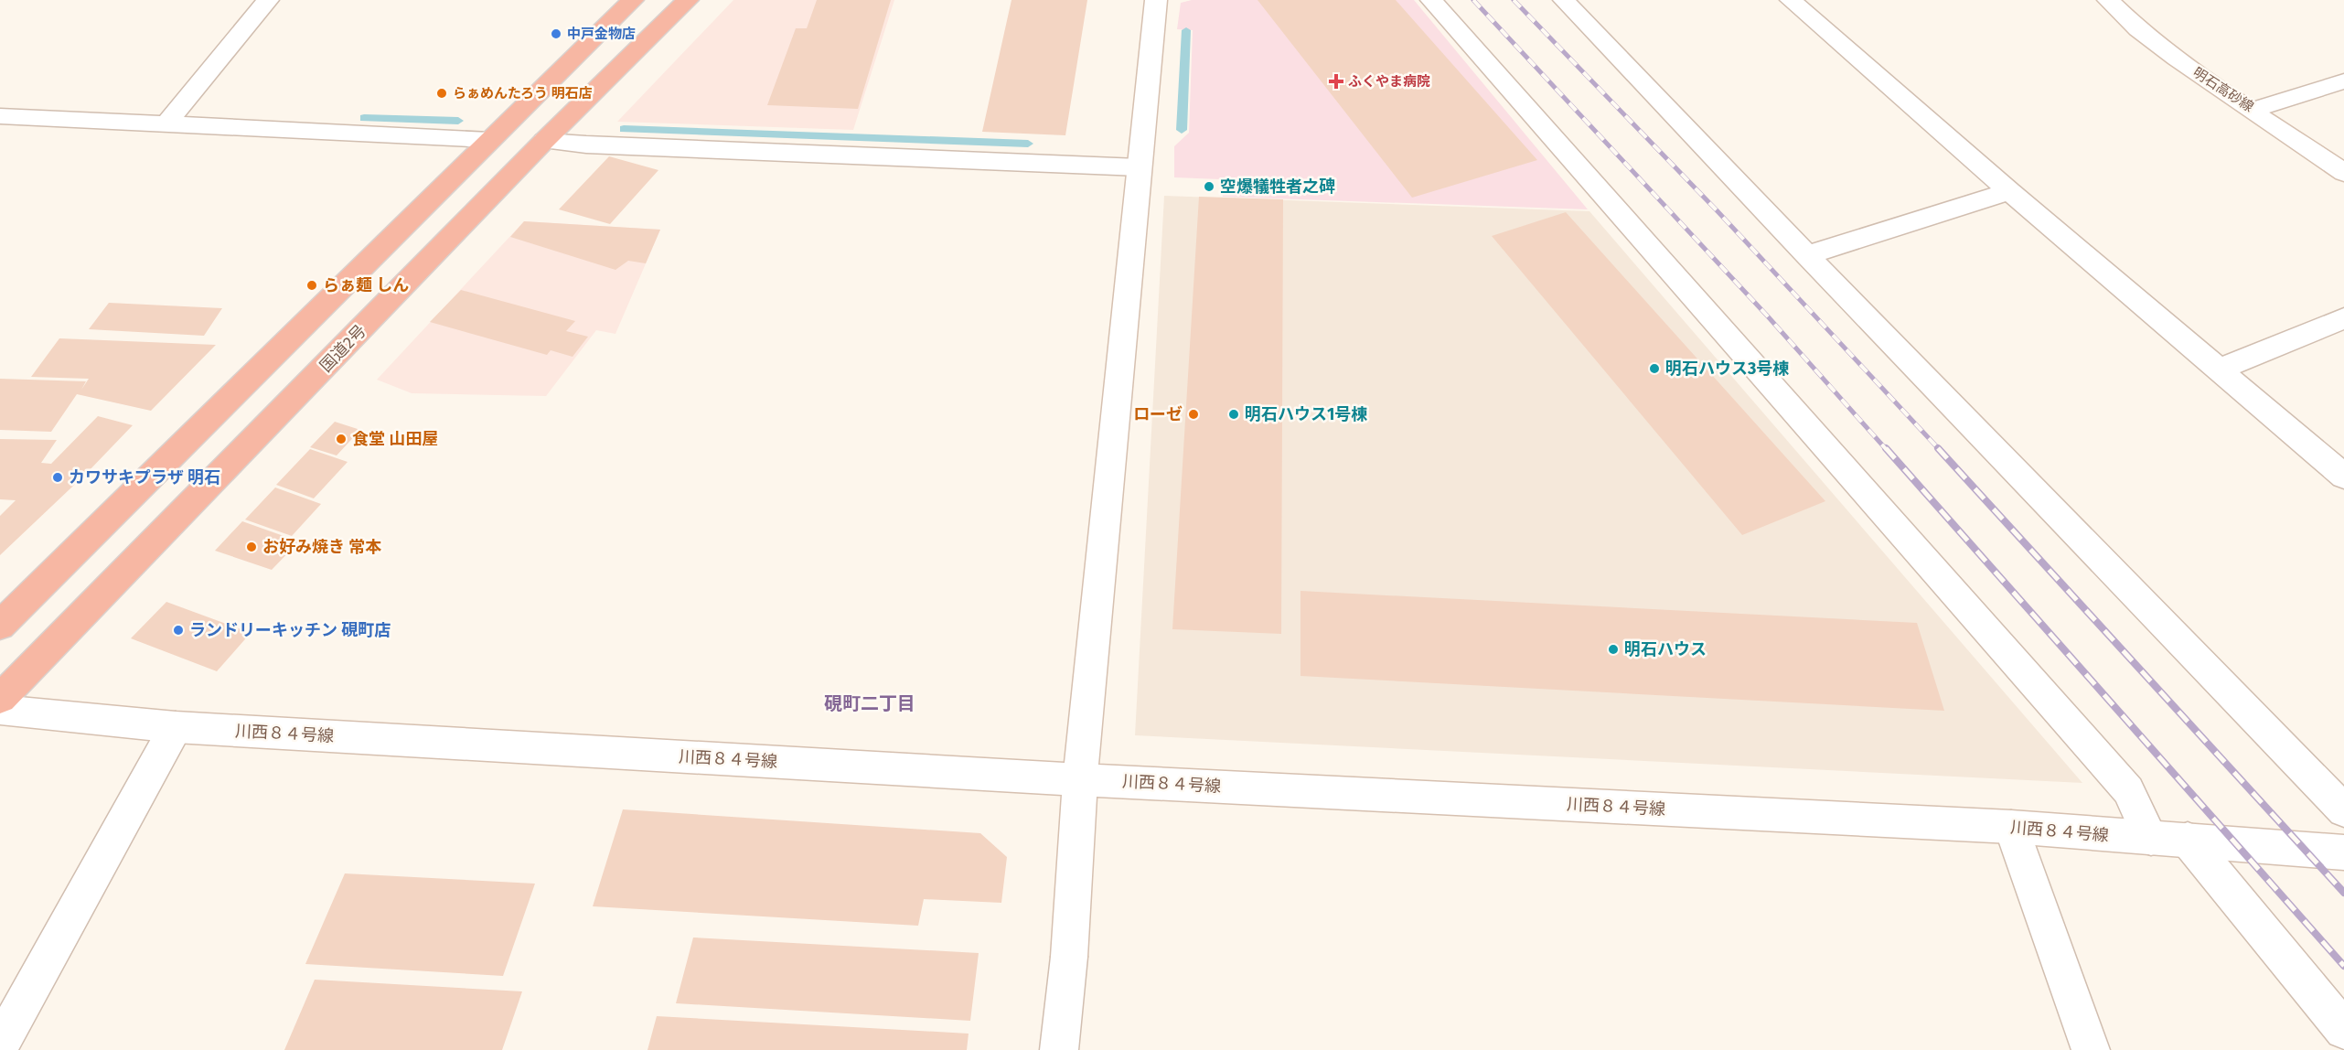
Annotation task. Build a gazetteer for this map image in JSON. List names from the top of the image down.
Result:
{
  "streets": {
    "highway": ["国道2号"],
    "street": ["明石高砂線", "川西８４号線"]
  },
  "districts": ["硯町二丁目"],
  "places": {
    "other": [
      "中戸金物店",
      "らぁめんたろう 明石店",
      "空爆犠牲者之碑",
      "らぁ麺 しん",
      "明石ハウス3号棟",
      "ローゼ",
      "明石ハウス1号棟",
      "食堂 山田屋",
      "カワサキプラザ 明石",
      "お好み焼き 常本",
      "ランドリーキッチン 硯町店",
      "明石ハウス"
    ],
    "health": ["ふくやま病院"]
  }
}
